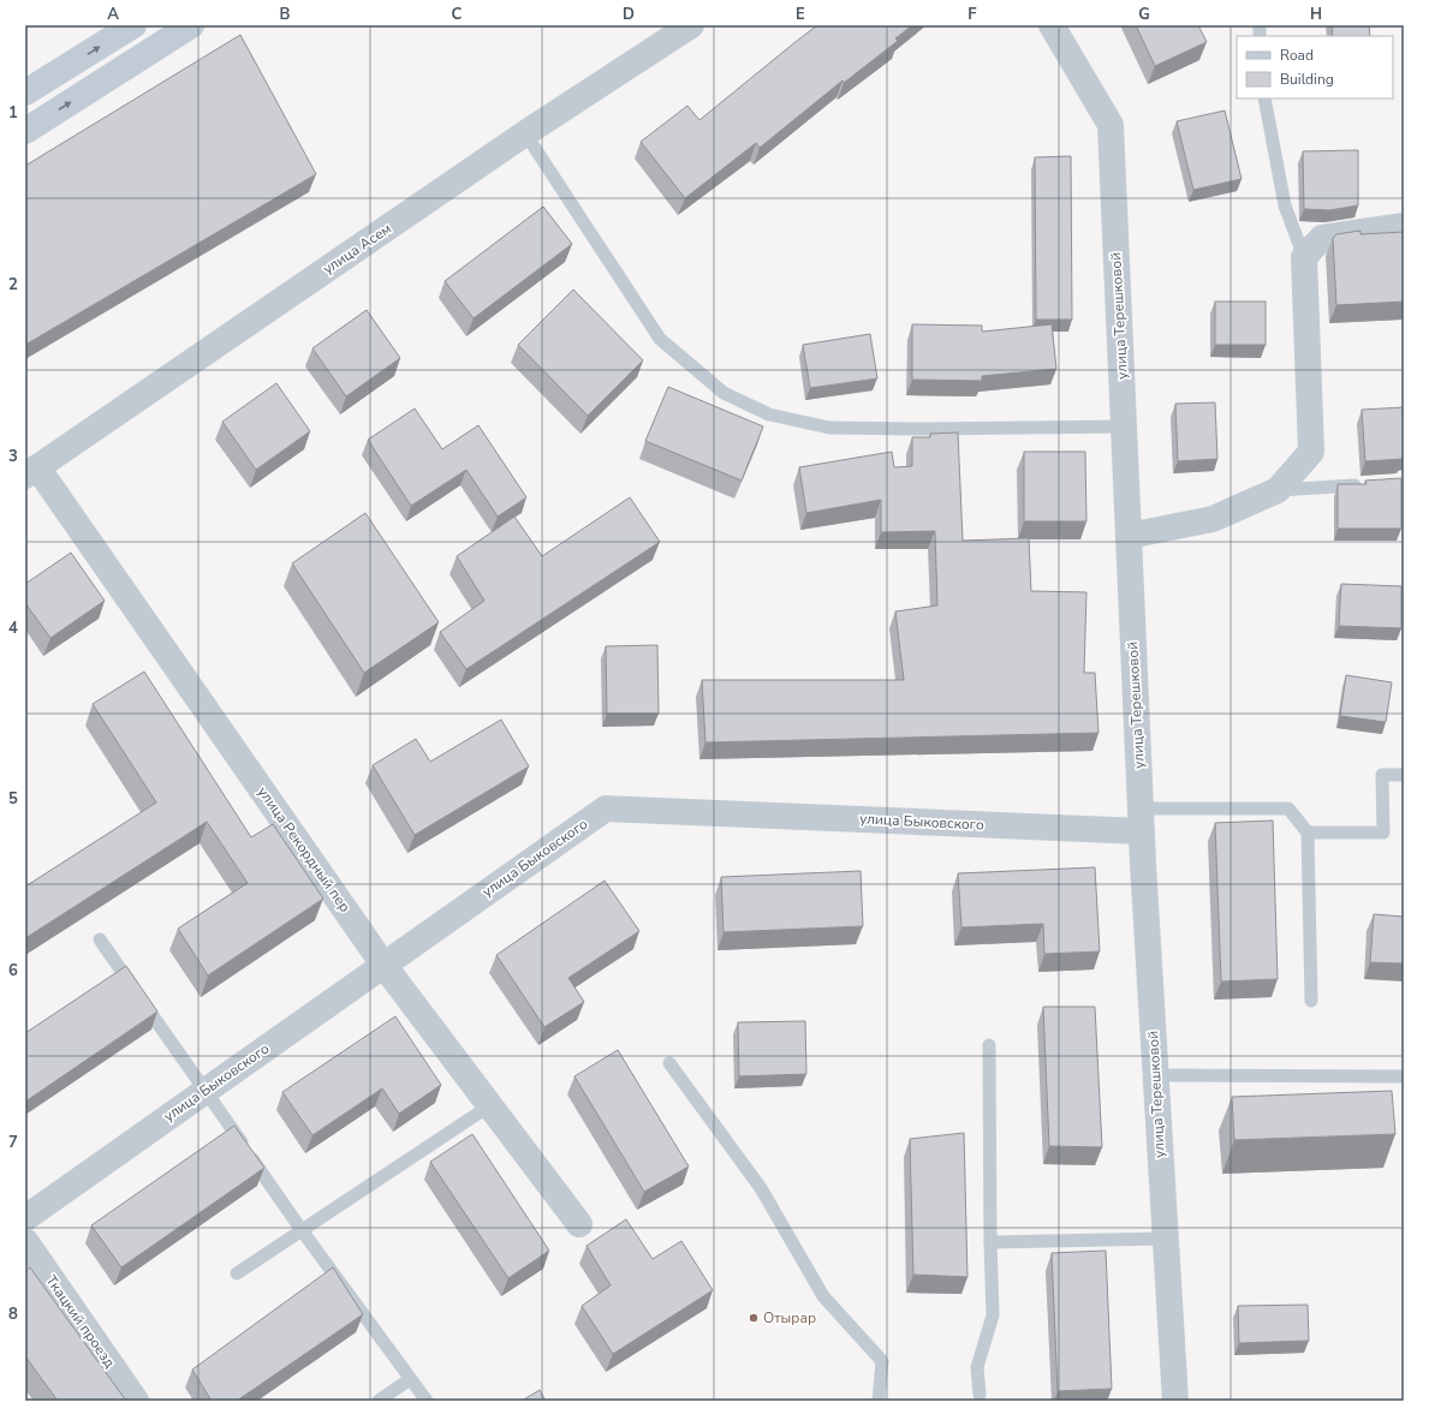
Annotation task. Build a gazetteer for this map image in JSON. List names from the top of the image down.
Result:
{
  "streets": {
    "street": [
      "улица Асем",
      "улица Терешковой",
      "улица Быковского",
      "улица Рекордный пер",
      "Ткацкий проезд"
    ]
  },
  "crossings": [
    ["улица Асем", "улица Рекордный пер"],
    ["улица Терешковой", "улица Быковского"],
    ["улица Быковского", "улица Рекордный пер"]
  ],
  "places": ["Отырар"],
  "legend": ["Road", "Building"],
  "grid": {
    "columns": [
      "A",
      "B",
      "C",
      "D",
      "E",
      "F",
      "G",
      "H"
    ],
    "rows": [
      "1",
      "2",
      "3",
      "4",
      "5",
      "6",
      "7",
      "8"
    ]
  }
}
